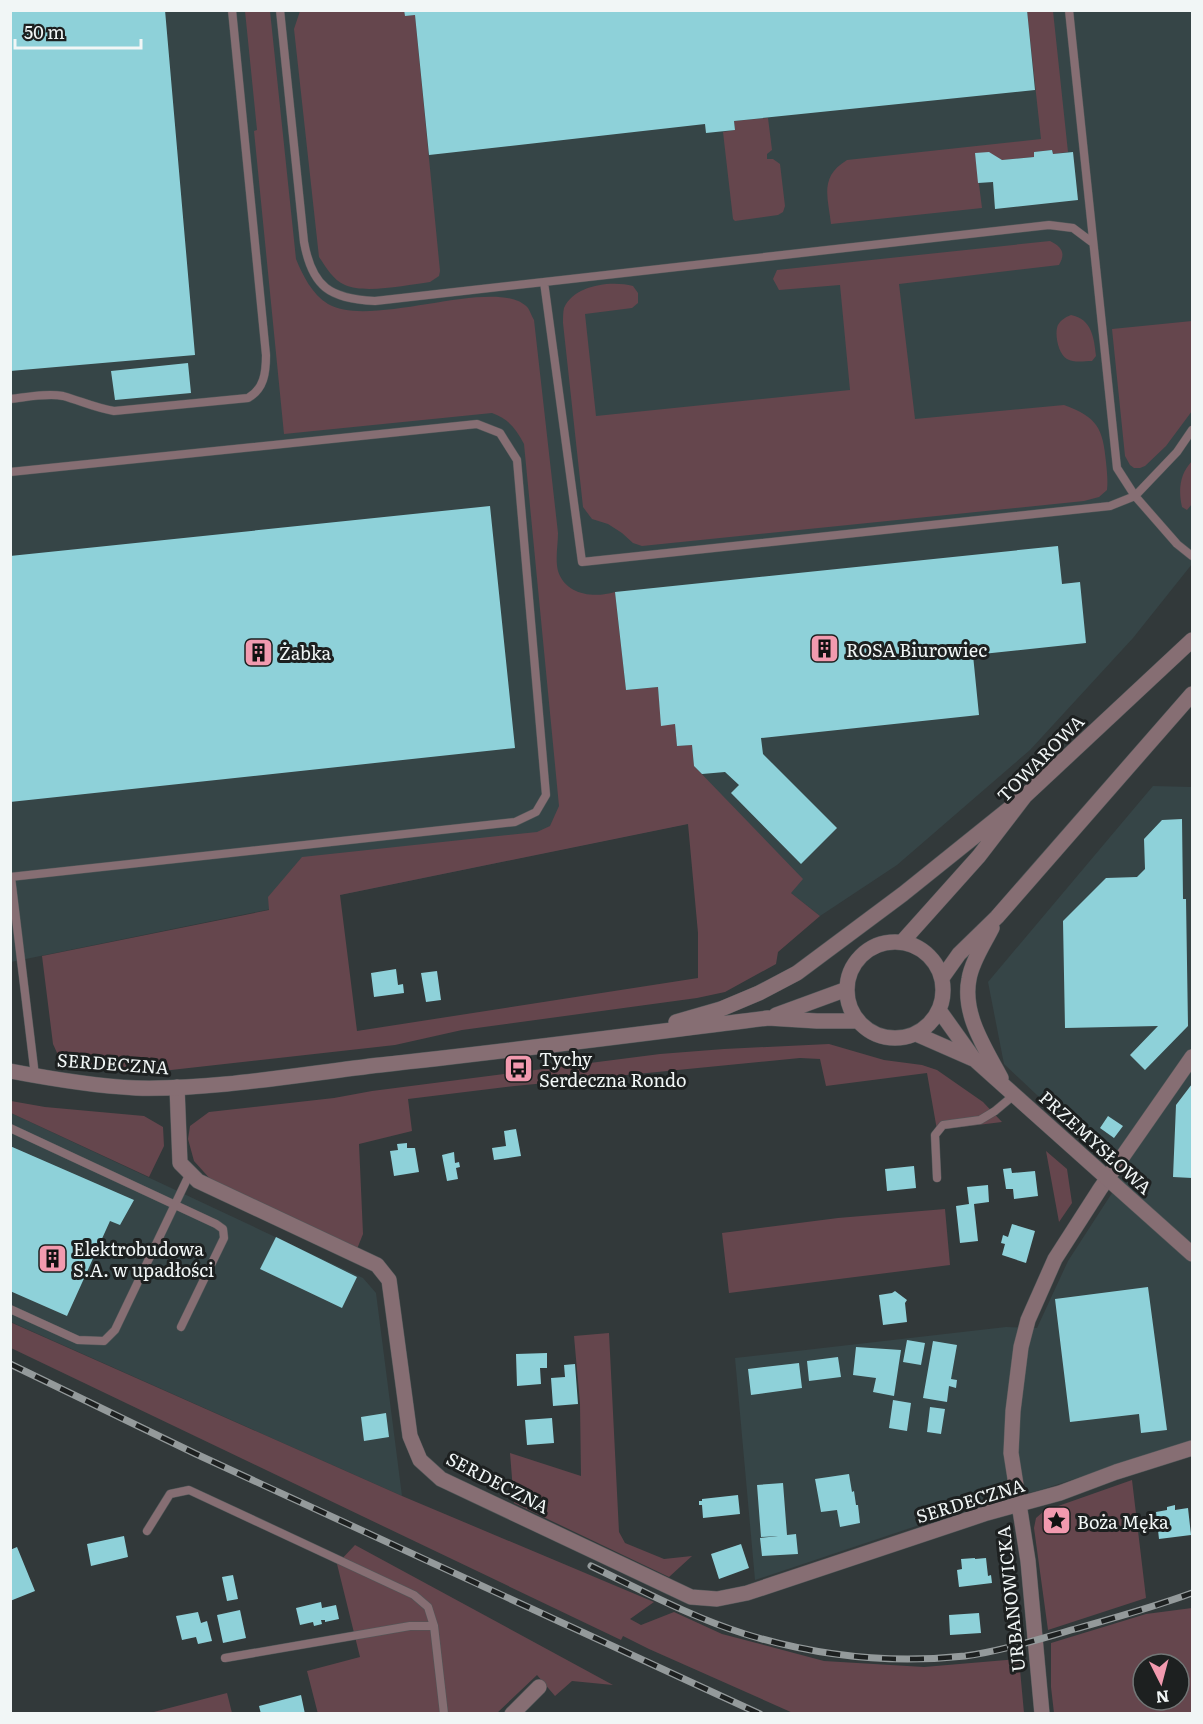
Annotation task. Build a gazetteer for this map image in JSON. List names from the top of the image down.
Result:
{
  "streets": {
    "street": [
      "TOWAROWA",
      "SERDECZNA",
      "PRZEMYSŁOWA",
      "URBANOWICKA"
    ]
  },
  "crossings": [
    ["TOWAROWA", "PRZEMYSŁOWA"],
    ["SERDECZNA", "URBANOWICKA"],
    ["PRZEMYSŁOWA", "URBANOWICKA"]
  ],
  "places": {
    "building": ["ROSA Biurowiec", "Żabka", "Elektrobudowa S.A. w upadłości"],
    "bus stop": ["Tychy Serdeczna Rondo"],
    "place": ["Boża Męka"]
  },
  "scale_bar": "50 m",
  "north": "bottom"
}
